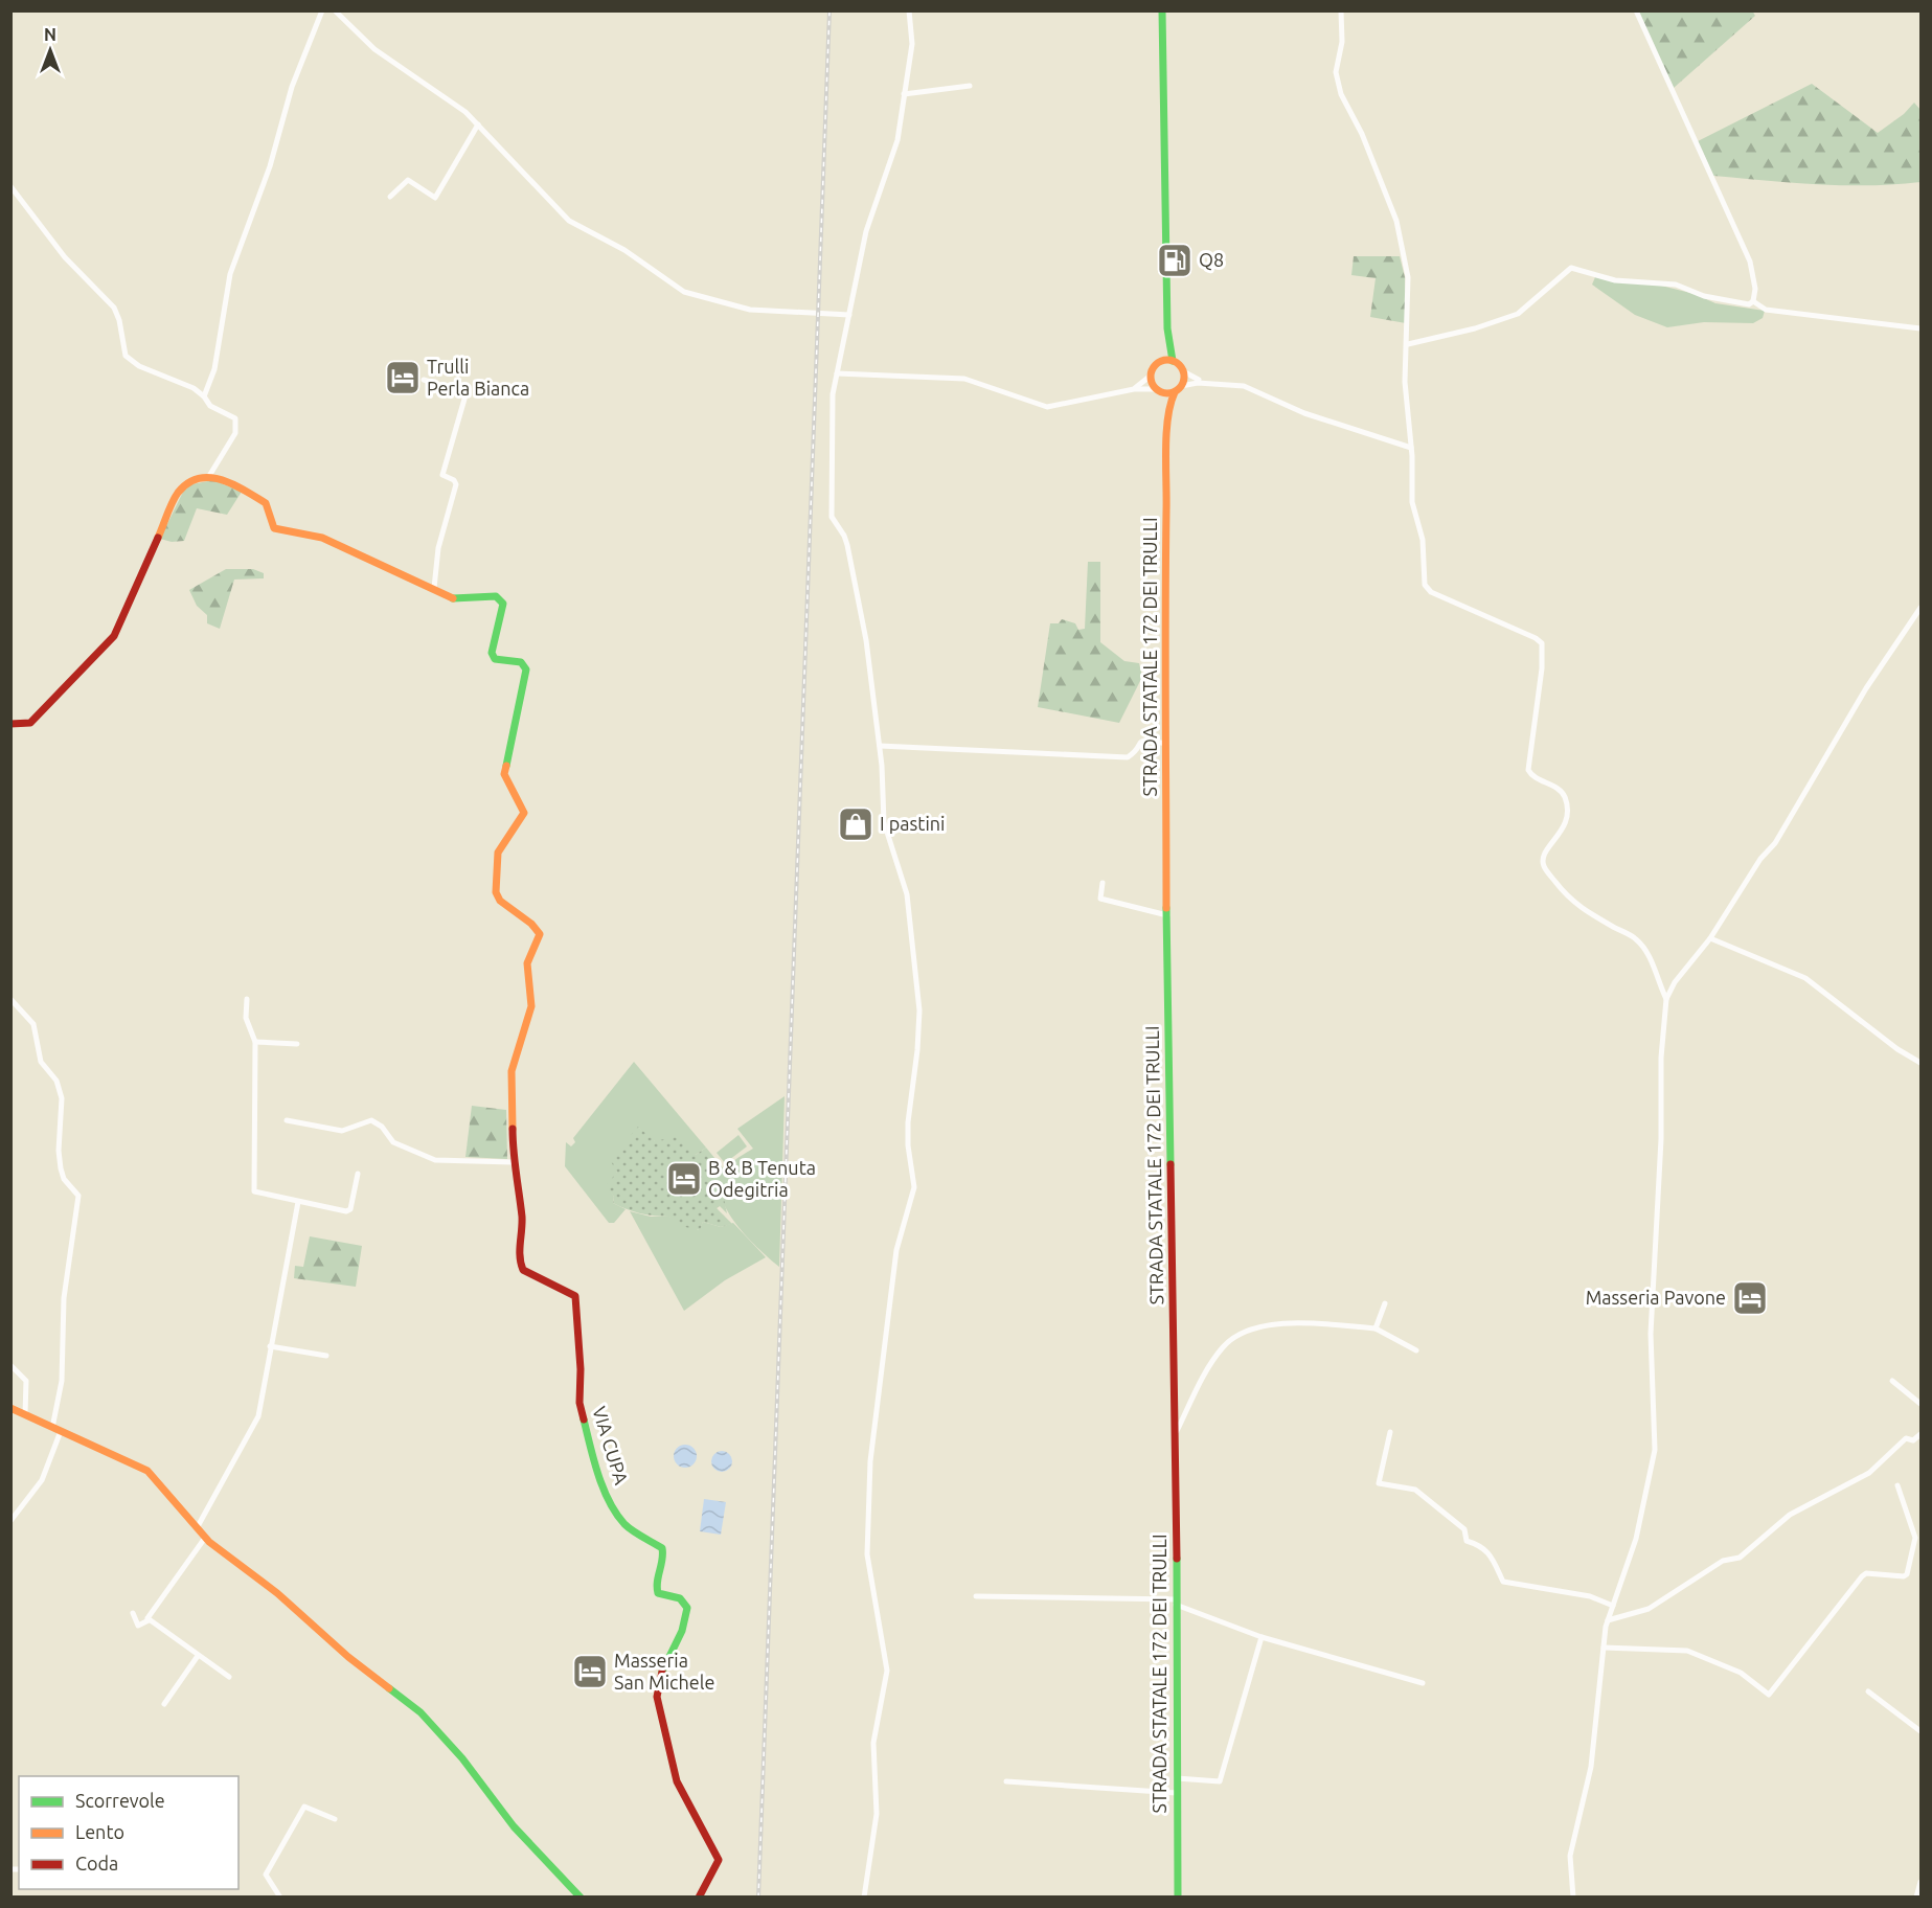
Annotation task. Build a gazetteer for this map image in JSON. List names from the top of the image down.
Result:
{
  "streets": {
    "street": ["STRADA STATALE 172 DEI TRULLI", "VIA CUPA"]
  },
  "places": {
    "fuel station": ["Q8"],
    "hotel": [
      "Trulli Perla Bianca",
      "B & B Tenuta Odegitria",
      "Masseria Pavone",
      "Masseria San Michele"
    ],
    "shop": ["I pastini"]
  },
  "legend": ["Scorrevole", "Lento", "Coda"],
  "north": "top"
}
